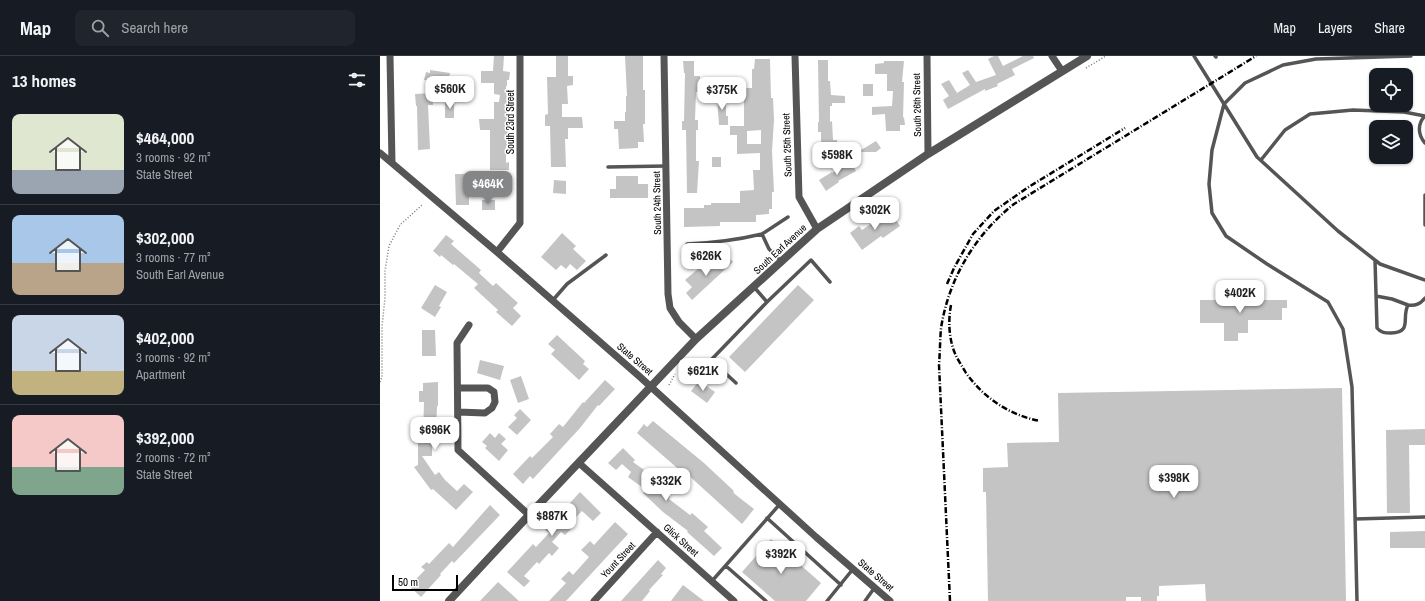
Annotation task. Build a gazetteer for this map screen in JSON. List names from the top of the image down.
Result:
{
  "streets": {
    "street": [
      "South 26th Street",
      "South 23rd Street",
      "South 25th Street",
      "South 24th Street",
      "South Earl Avenue",
      "State Street",
      "Glick Street",
      "Yount Street"
    ]
  },
  "crossings": [
    ["South 26th Street", "South Earl Avenue"],
    ["South 23rd Street", "State Street"],
    ["South 25th Street", "South Earl Avenue"],
    ["South 24th Street", "South Earl Avenue"],
    ["South Earl Avenue", "State Street"],
    ["South Earl Avenue", "Glick Street"],
    ["Glick Street", "Yount Street"]
  ],
  "scale_bar": "50 m",
  "page": {
    "header": "Map",
    "search": "Search here",
    "nav": ["Map", "Layers", "Share"],
    "heading": "13 homes",
    "price": [
      "$560K",
      "$375K",
      "$598K",
      "$464K",
      "$302K",
      "$626K",
      "$402K",
      "$621K",
      "$696K",
      "$398K",
      "$332K",
      "$887K",
      "$392K"
    ],
    "list": [
      {
        "name": "$464,000",
        "note": "3 rooms · 92 m² · State Street"
      },
      {
        "name": "$302,000",
        "note": "3 rooms · 77 m² · South Earl Avenue"
      },
      {
        "name": "$402,000",
        "note": "3 rooms · 92 m² · Apartment"
      },
      {
        "name": "$392,000",
        "note": "2 rooms · 72 m² · State Street"
      }
    ],
    "scale": "50 m"
  }
}
